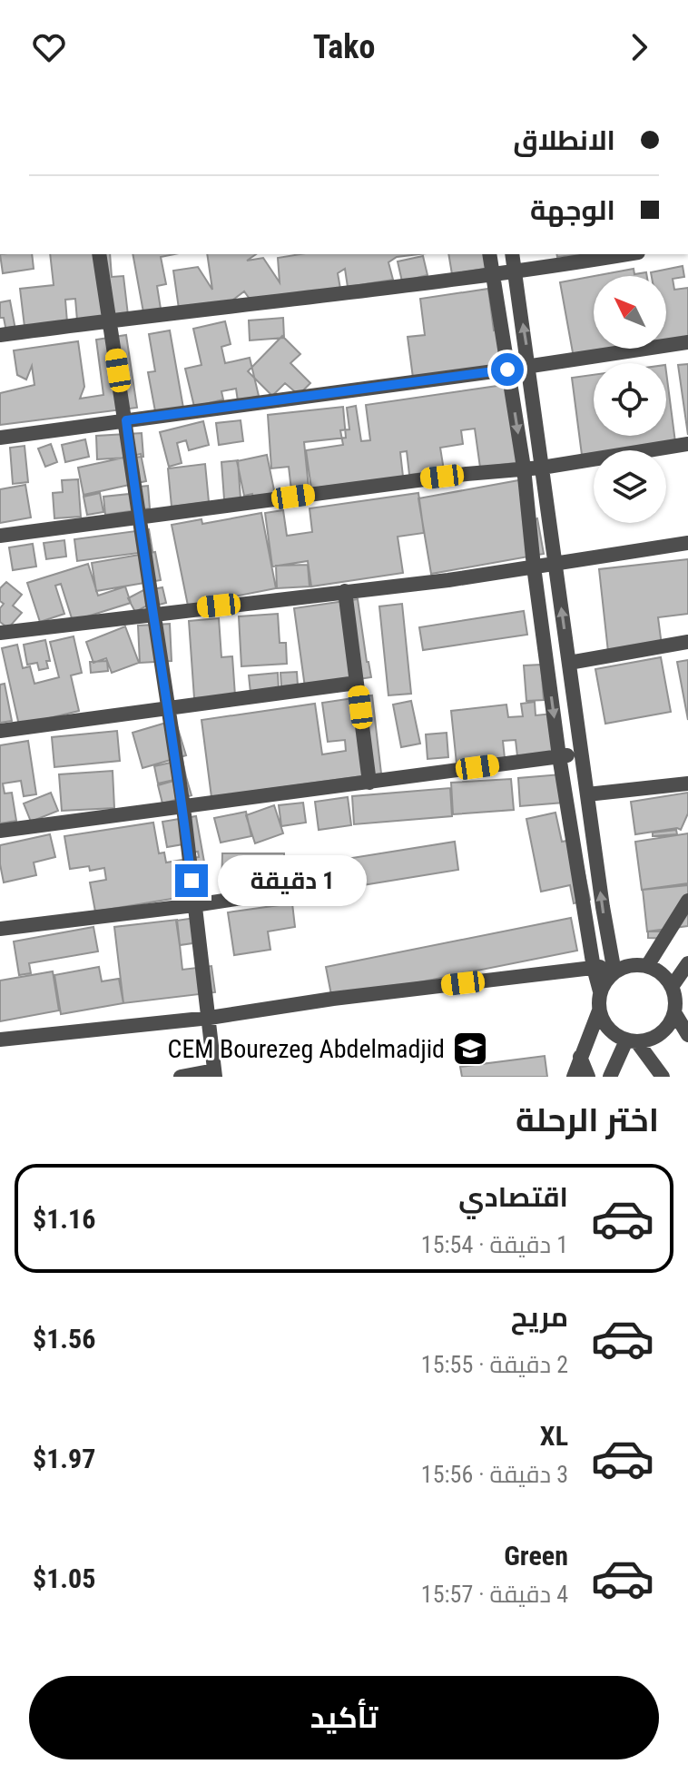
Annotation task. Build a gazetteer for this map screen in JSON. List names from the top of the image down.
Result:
{
  "places": {
    "school or university": ["CEM Bourezeg Abdelmadjid"]
  },
  "north": "top left",
  "page": {
    "header": "Tako",
    "banner": ["الانطلاق", "الوجهة"],
    "bubble": "1 دقيقة",
    "heading": "اختر الرحلة",
    "list": [
      {
        "name": "اقتصادي",
        "note": "1 دقيقة · 15:54",
        "value": "$1.16"
      },
      {
        "name": "مريح",
        "note": "2 دقيقة · 15:55",
        "value": "$1.56"
      },
      {
        "name": "XL",
        "note": "3 دقيقة · 15:56",
        "value": "$1.97"
      },
      {
        "name": "Green",
        "note": "4 دقيقة · 15:57",
        "value": "$1.05"
      }
    ],
    "buttons": "تأكيد"
  }
}
